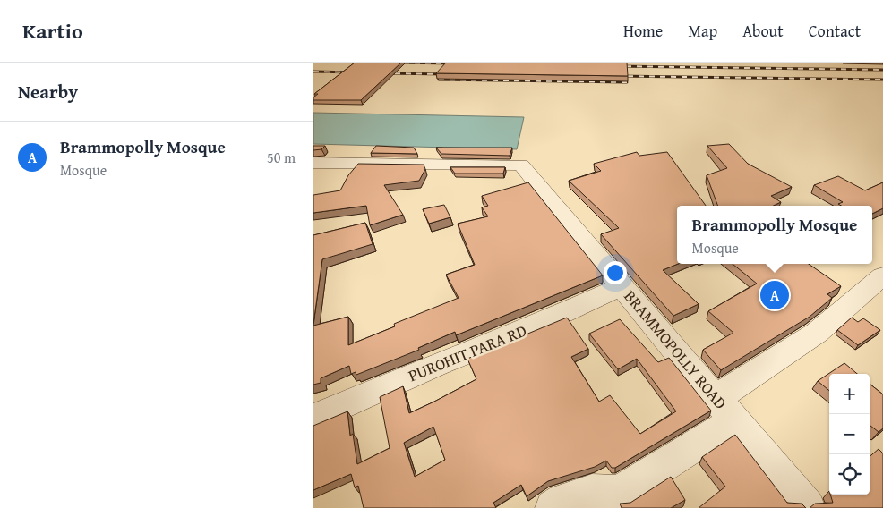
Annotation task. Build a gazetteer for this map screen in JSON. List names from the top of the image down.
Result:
{
  "streets": {
    "street": ["BRAMMOPOLLY ROAD", "PUROHIT PARA RD"]
  },
  "crossings": [
    ["BRAMMOPOLLY ROAD", "PUROHIT PARA RD"]
  ],
  "page": {
    "header": "Kartio",
    "nav": [
      "Home",
      "Map",
      "About",
      "Contact"
    ],
    "heading": "Nearby",
    "list": [
      {
        "mark": "A",
        "name": "Brammopolly Mosque",
        "note": "Mosque",
        "value": "50 m"
      }
    ],
    "popup": ["Brammopolly Mosque", "Mosque"],
    "pins": "A",
    "map_buttons": ["+", "−"]
  }
}
